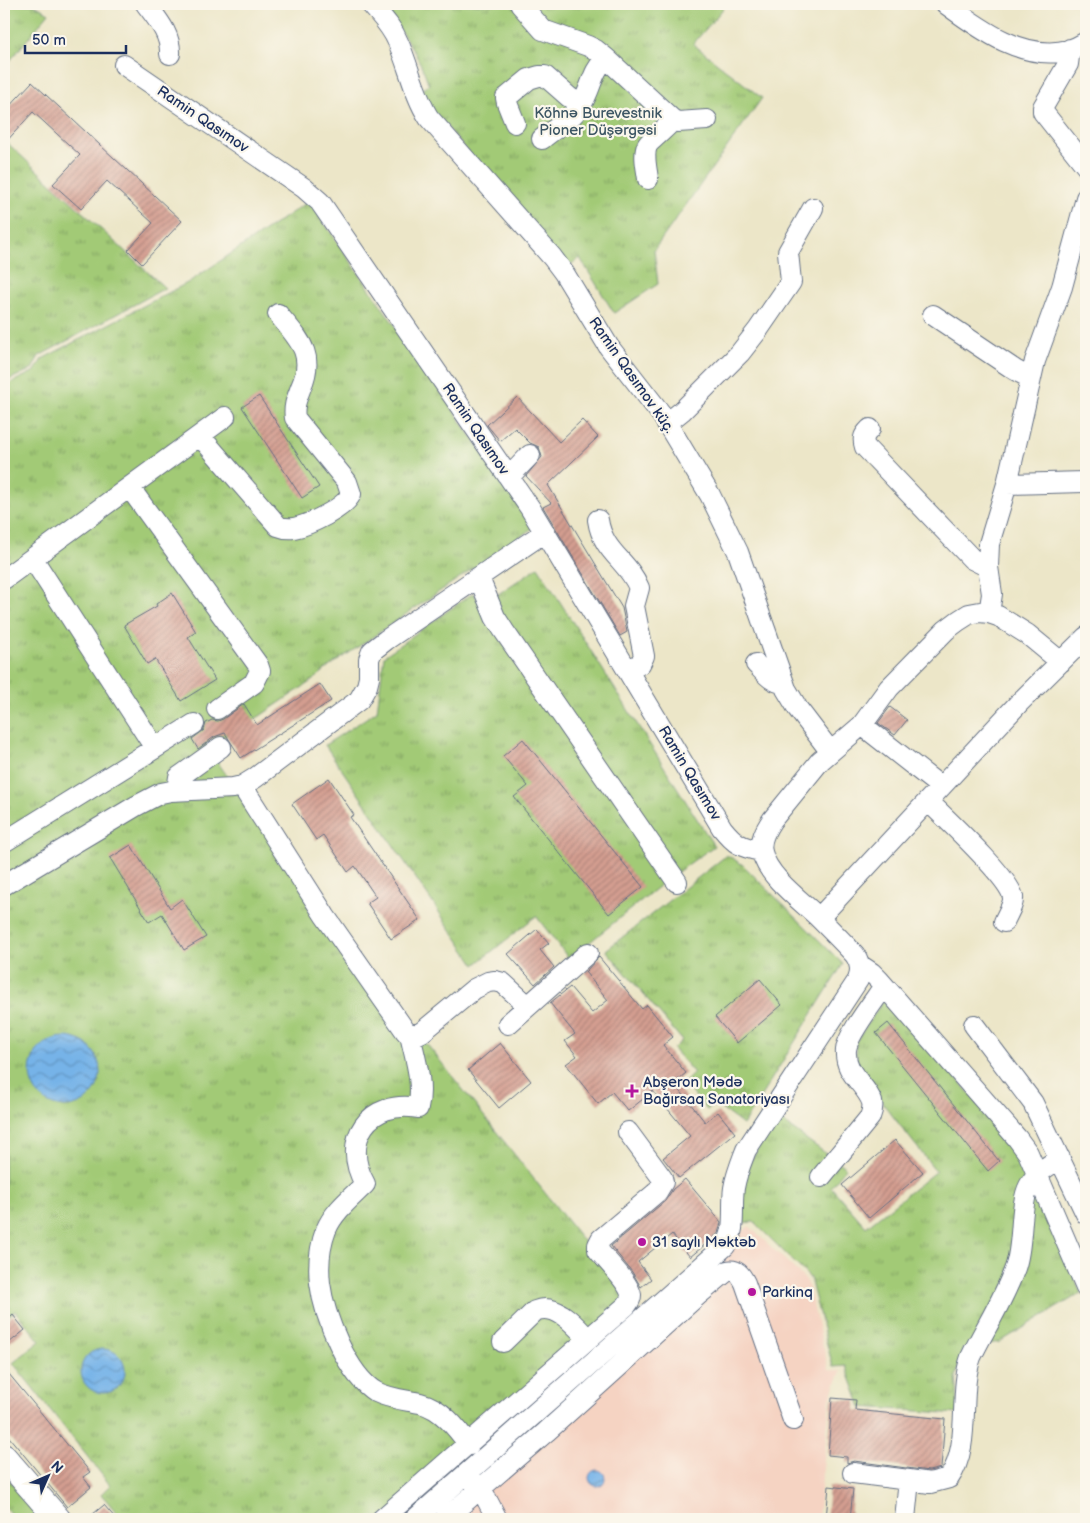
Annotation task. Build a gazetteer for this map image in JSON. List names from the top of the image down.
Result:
{
  "streets": {
    "street": ["Ramin Qasımov", "Ramin Qasımov küç."]
  },
  "parks": ["Köhnə Burevestnik Pioner Düşərgəsi"],
  "places": {
    "health": ["Abşeron Mədə Bağırsaq Sanatoriyası"],
    "other": ["31 saylı Məktəb", "Parkinq"]
  },
  "scale_bar": "50 m",
  "north": "top right"
}
